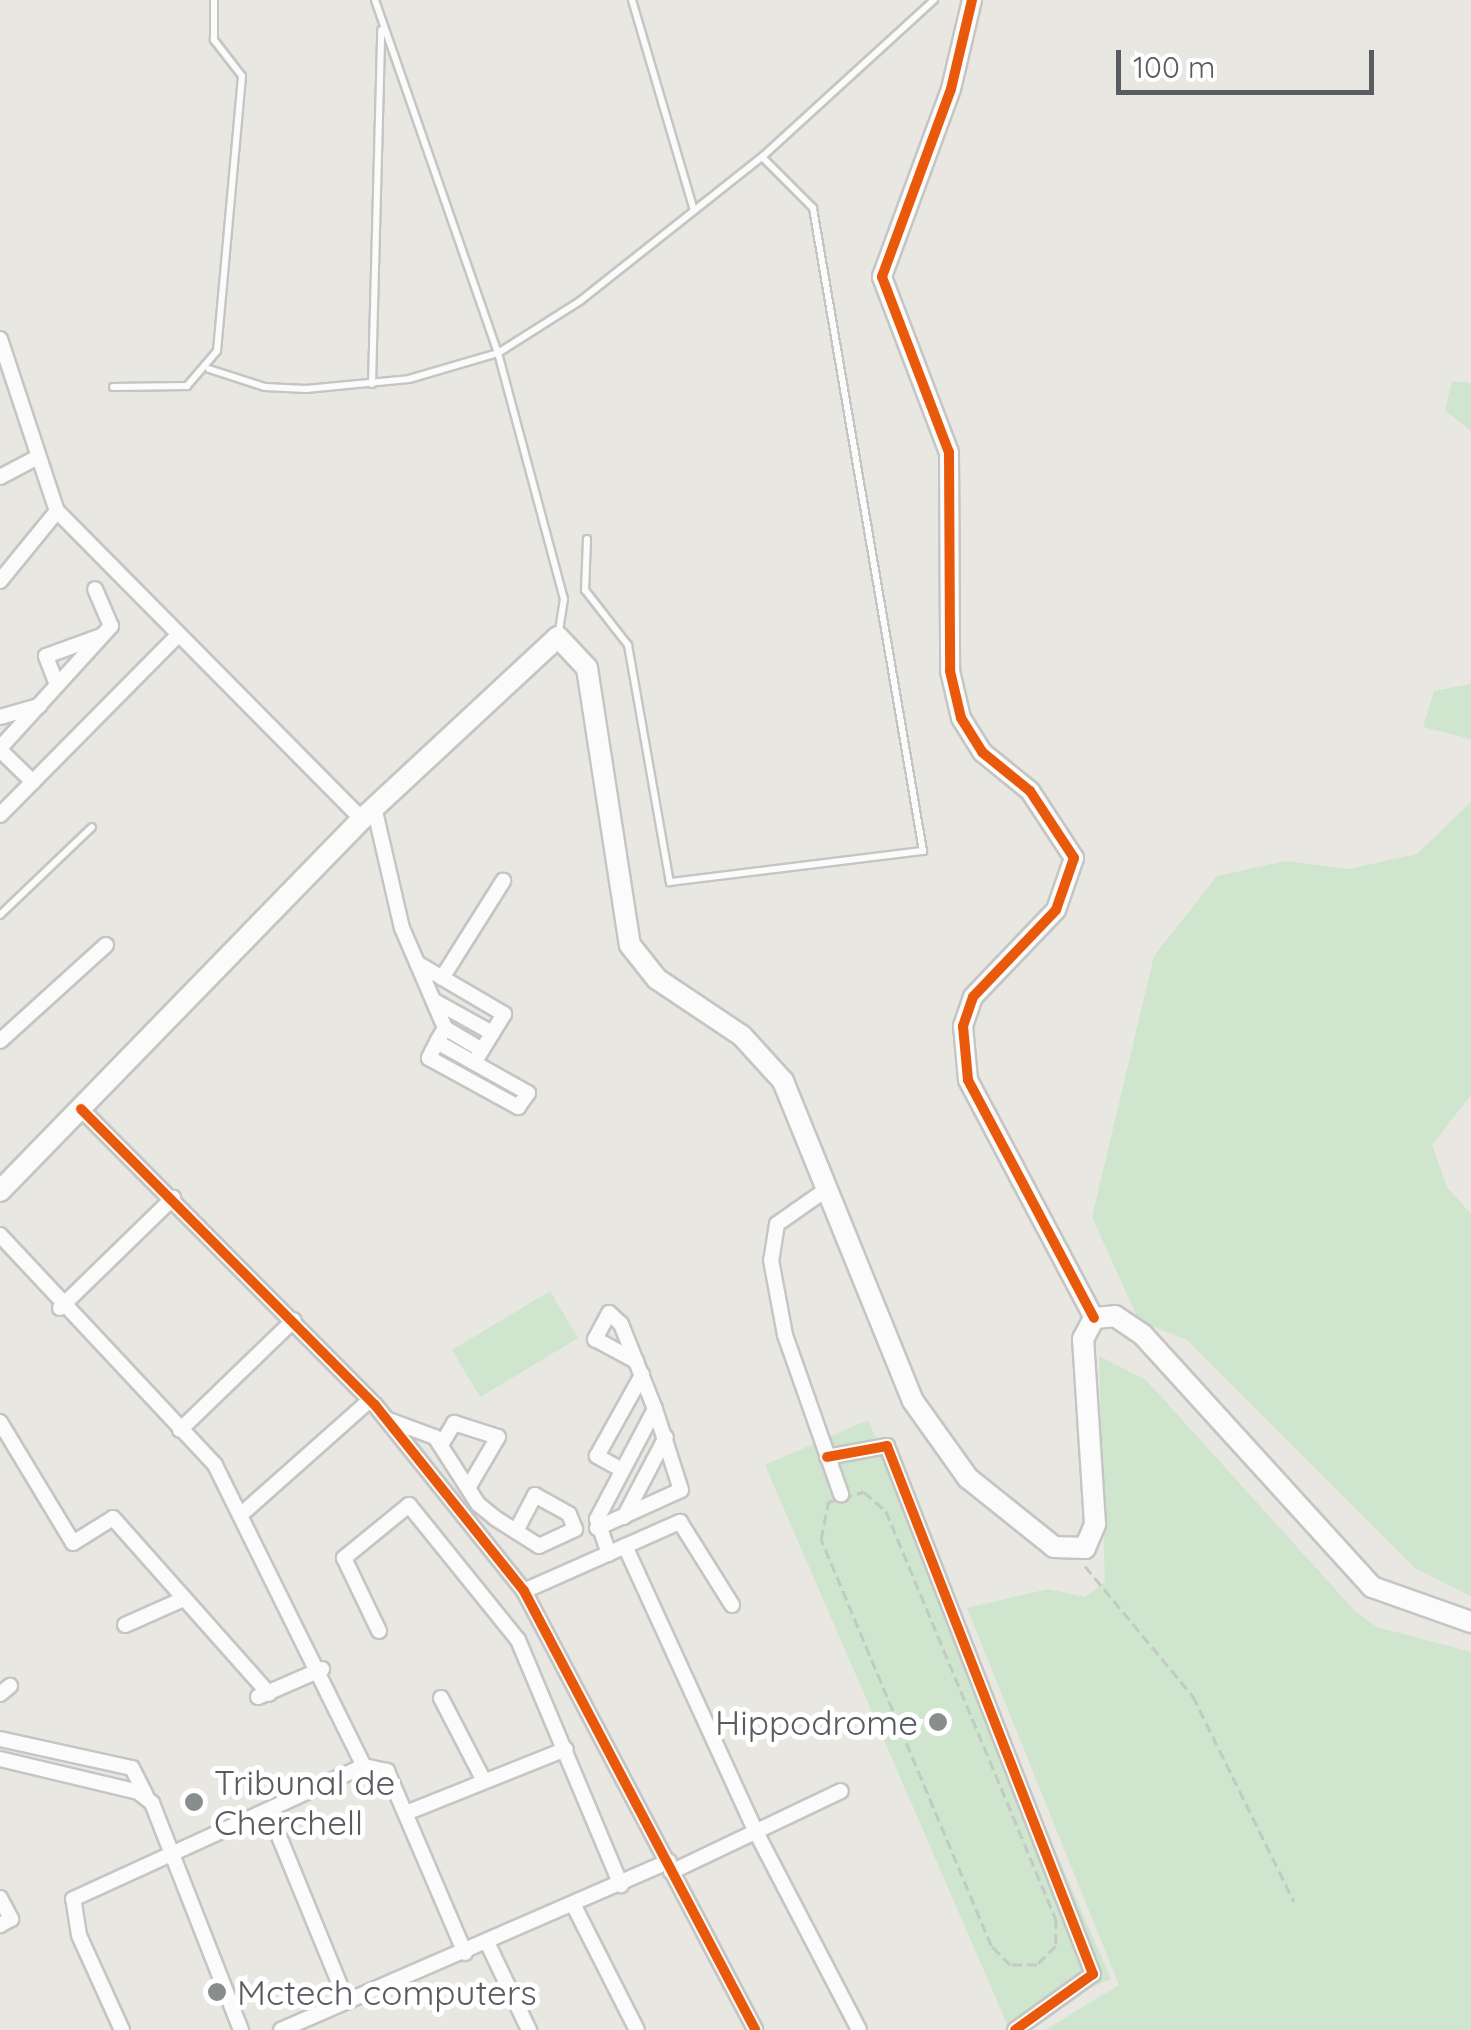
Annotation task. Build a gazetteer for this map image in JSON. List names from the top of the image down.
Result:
{
  "places": ["Hippodrome", "Tribunal de Cherchell", "Mctech computers"],
  "scale_bar": "100 m"
}
